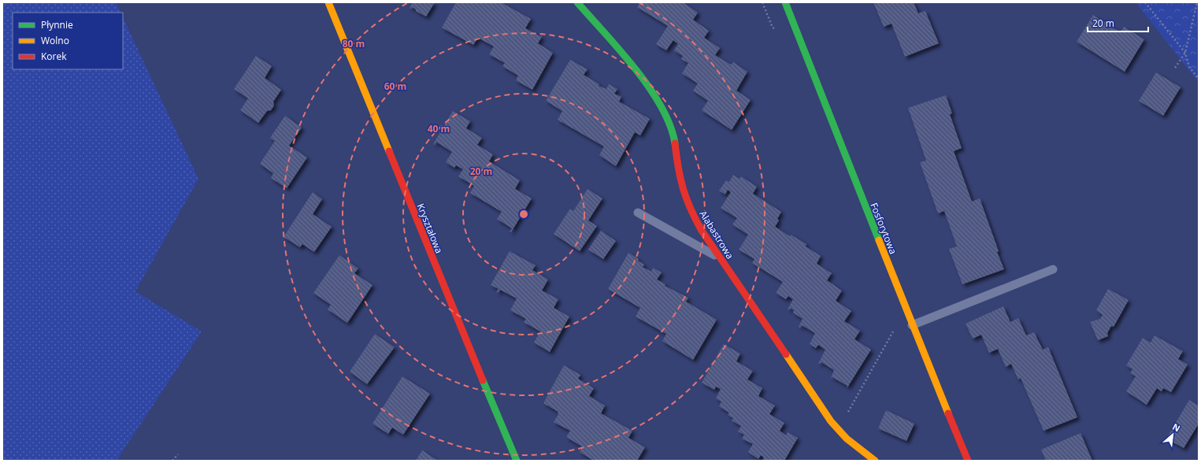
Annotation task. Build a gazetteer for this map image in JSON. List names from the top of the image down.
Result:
{
  "streets": {
    "street": ["Kryształowa", "Fosforytowa", "Alabastrowa"]
  },
  "legend": ["Płynnie", "Wolno", "Korek"],
  "scale_bar": "20 m",
  "north": "top right",
  "rings": [
    "80 m",
    "60 m",
    "40 m",
    "20 m"
  ]
}
